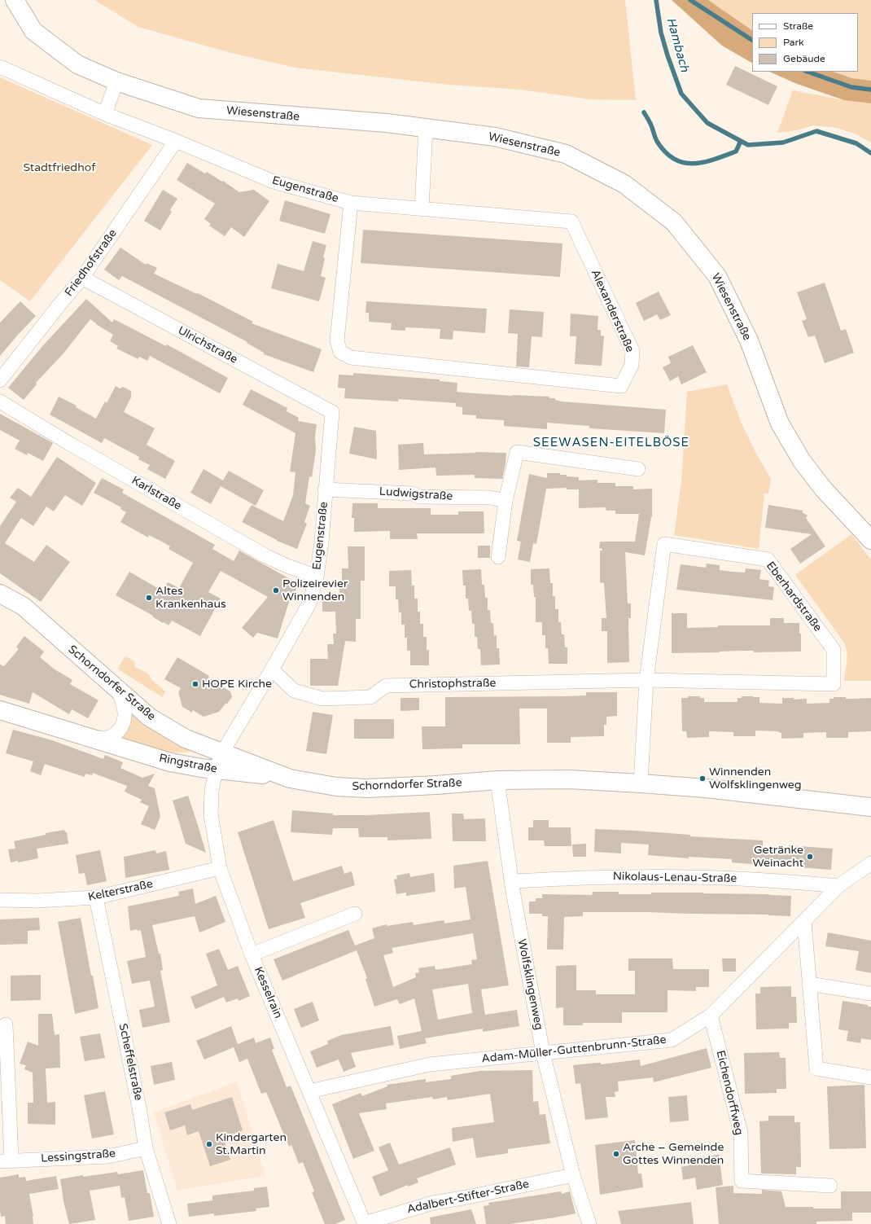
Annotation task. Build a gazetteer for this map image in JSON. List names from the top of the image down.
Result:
{
  "streets": {
    "street": [
      "Wiesenstraße",
      "Eugenstraße",
      "Friedhofstraße",
      "Alexanderstraße",
      "Ulrichstraße",
      "Karlstraße",
      "Ludwigstraße",
      "Eberhardstraße",
      "Schorndorfer Straße",
      "Christophstraße",
      "Ringstraße",
      "Nikolaus-Lenau-Straße",
      "Kelterstraße",
      "Wolfsklingenweg",
      "Kesselrain",
      "Adam-Müller-Guttenbrunn-Straße",
      "Scheffelstraße",
      "Eichendorffweg",
      "Lessingstraße",
      "Adalbert-Stifter-Straße"
    ]
  },
  "crossings": [
    ["Eugenstraße", "Friedhofstraße"],
    ["Eugenstraße", "Alexanderstraße"],
    ["Eugenstraße", "Ulrichstraße"],
    ["Eugenstraße", "Karlstraße"],
    ["Eugenstraße", "Ludwigstraße"],
    ["Eugenstraße", "Schorndorfer Straße"],
    ["Eugenstraße", "Christophstraße"],
    ["Eugenstraße", "Kesselrain"],
    ["Friedhofstraße", "Ulrichstraße"],
    ["Eberhardstraße", "Schorndorfer Straße"],
    ["Eberhardstraße", "Christophstraße"],
    ["Schorndorfer Straße", "Ringstraße"],
    ["Schorndorfer Straße", "Wolfsklingenweg"],
    ["Schorndorfer Straße", "Kesselrain"],
    ["Ringstraße", "Kesselrain"],
    ["Nikolaus-Lenau-Straße", "Wolfsklingenweg"],
    ["Nikolaus-Lenau-Straße", "Adam-Müller-Guttenbrunn-Straße"],
    ["Kelterstraße", "Kesselrain"],
    ["Kelterstraße", "Scheffelstraße"],
    ["Wolfsklingenweg", "Adam-Müller-Guttenbrunn-Straße"],
    ["Wolfsklingenweg", "Adalbert-Stifter-Straße"],
    ["Kesselrain", "Adam-Müller-Guttenbrunn-Straße"],
    ["Kesselrain", "Adalbert-Stifter-Straße"],
    ["Adam-Müller-Guttenbrunn-Straße", "Eichendorffweg"],
    ["Scheffelstraße", "Lessingstraße"]
  ],
  "districts": ["SEEWASEN-EITELBÖSE"],
  "water": ["Hambach"],
  "parks": ["Stadtfriedhof"],
  "places": [
    "Polizeirevier Winnenden",
    "Altes Krankenhaus",
    "HOPE Kirche",
    "Winnenden Wolfsklingenweg",
    "Getränke Weinacht",
    "Kindergarten St.Martin",
    "Arche – Gemeinde Gottes Winnenden"
  ],
  "legend": ["Straße", "Park", "Gebäude"]
}
